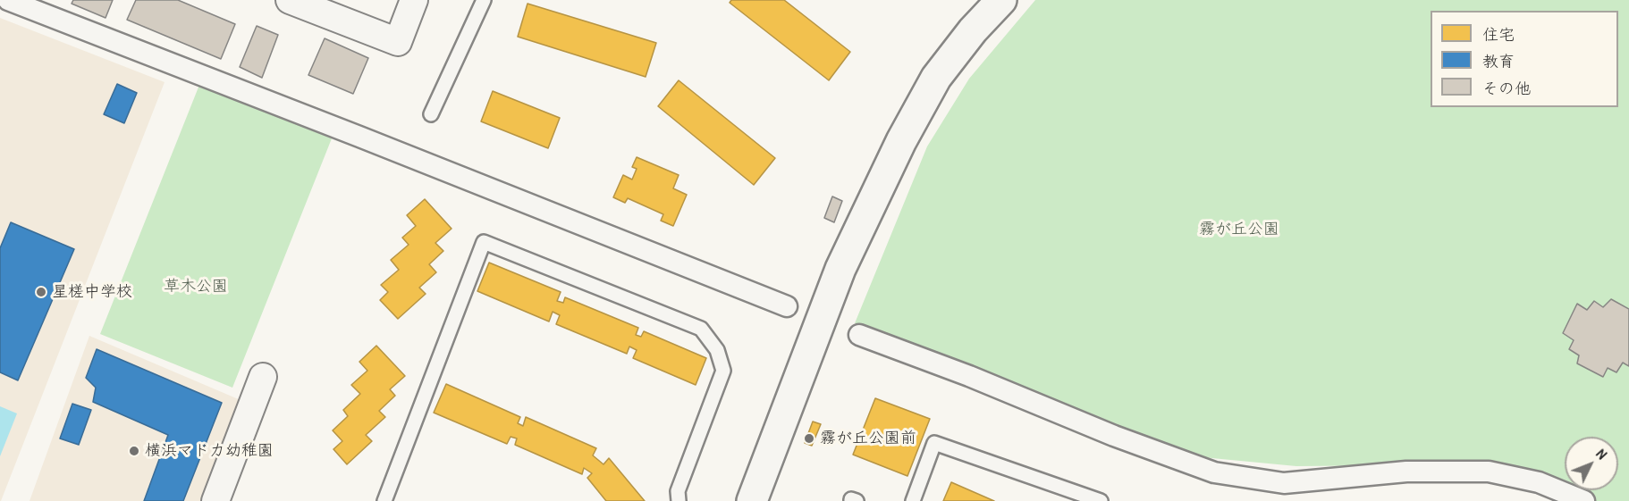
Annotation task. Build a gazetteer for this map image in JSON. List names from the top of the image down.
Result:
{
  "parks": ["霧が丘公園", "草木公園"],
  "places": ["星槎中学校", "霧が丘公園前", "横浜マドカ幼稚園"],
  "legend": ["住宅", "教育", "その他"],
  "north": "top right"
}
